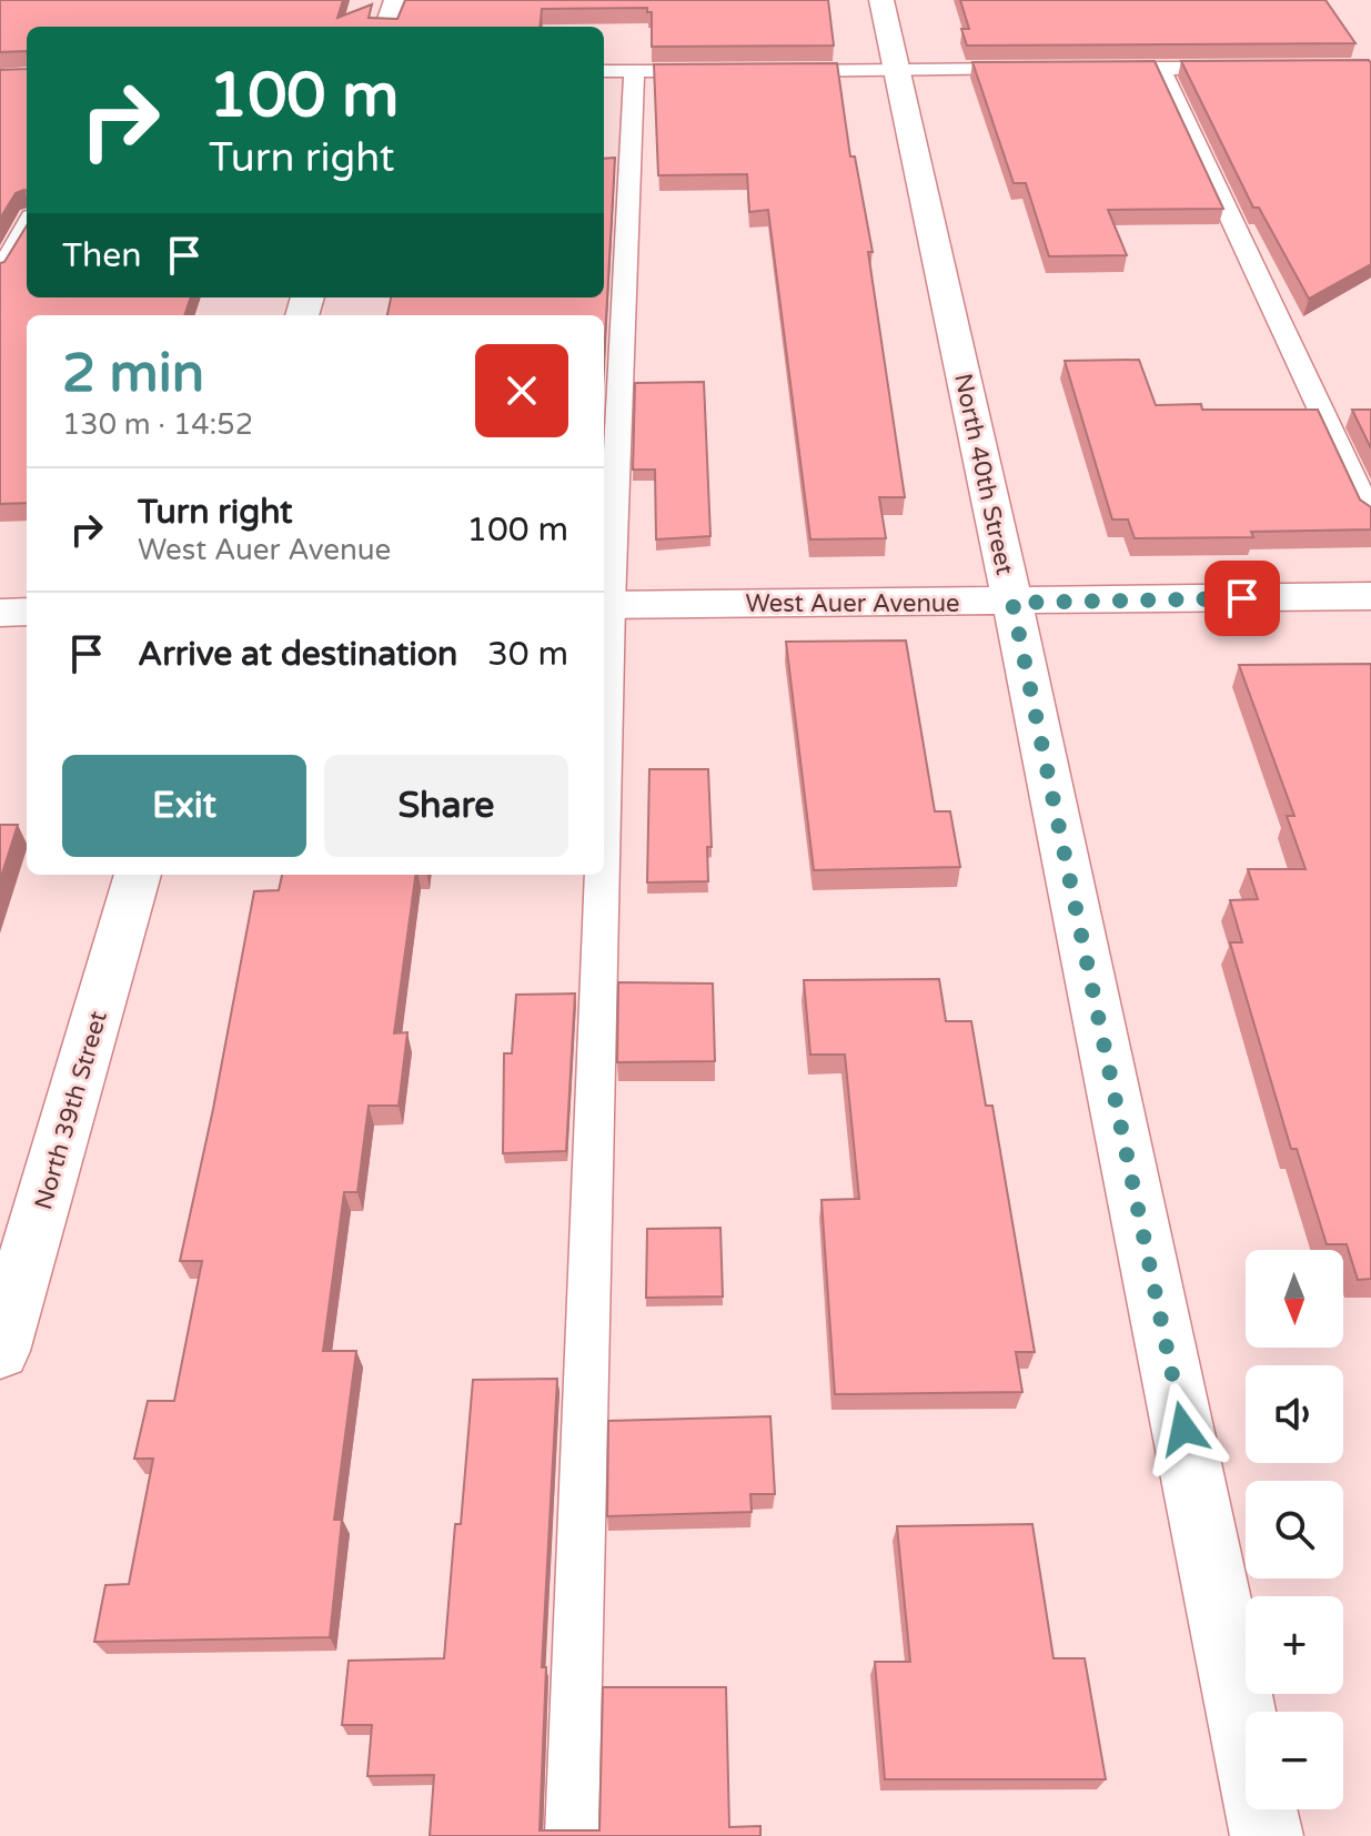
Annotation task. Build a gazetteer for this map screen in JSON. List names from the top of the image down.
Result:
{
  "streets": {
    "street": ["North 40th Street", "West Auer Avenue", "North 39th Street"]
  },
  "crossings": [
    ["North 40th Street", "West Auer Avenue"]
  ],
  "north": "bottom",
  "page": {
    "turn": ["100 m", "Turn right"],
    "then": "Then",
    "heading": ["2 min", "130 m · 14:52"],
    "list": [
      {
        "name": "Turn right",
        "note": "West Auer Avenue",
        "value": "100 m"
      },
      {
        "name": "Arrive at destination",
        "value": "30 m"
      }
    ],
    "buttons": ["Exit", "Share"],
    "map_buttons": ["+", "−"]
  }
}
